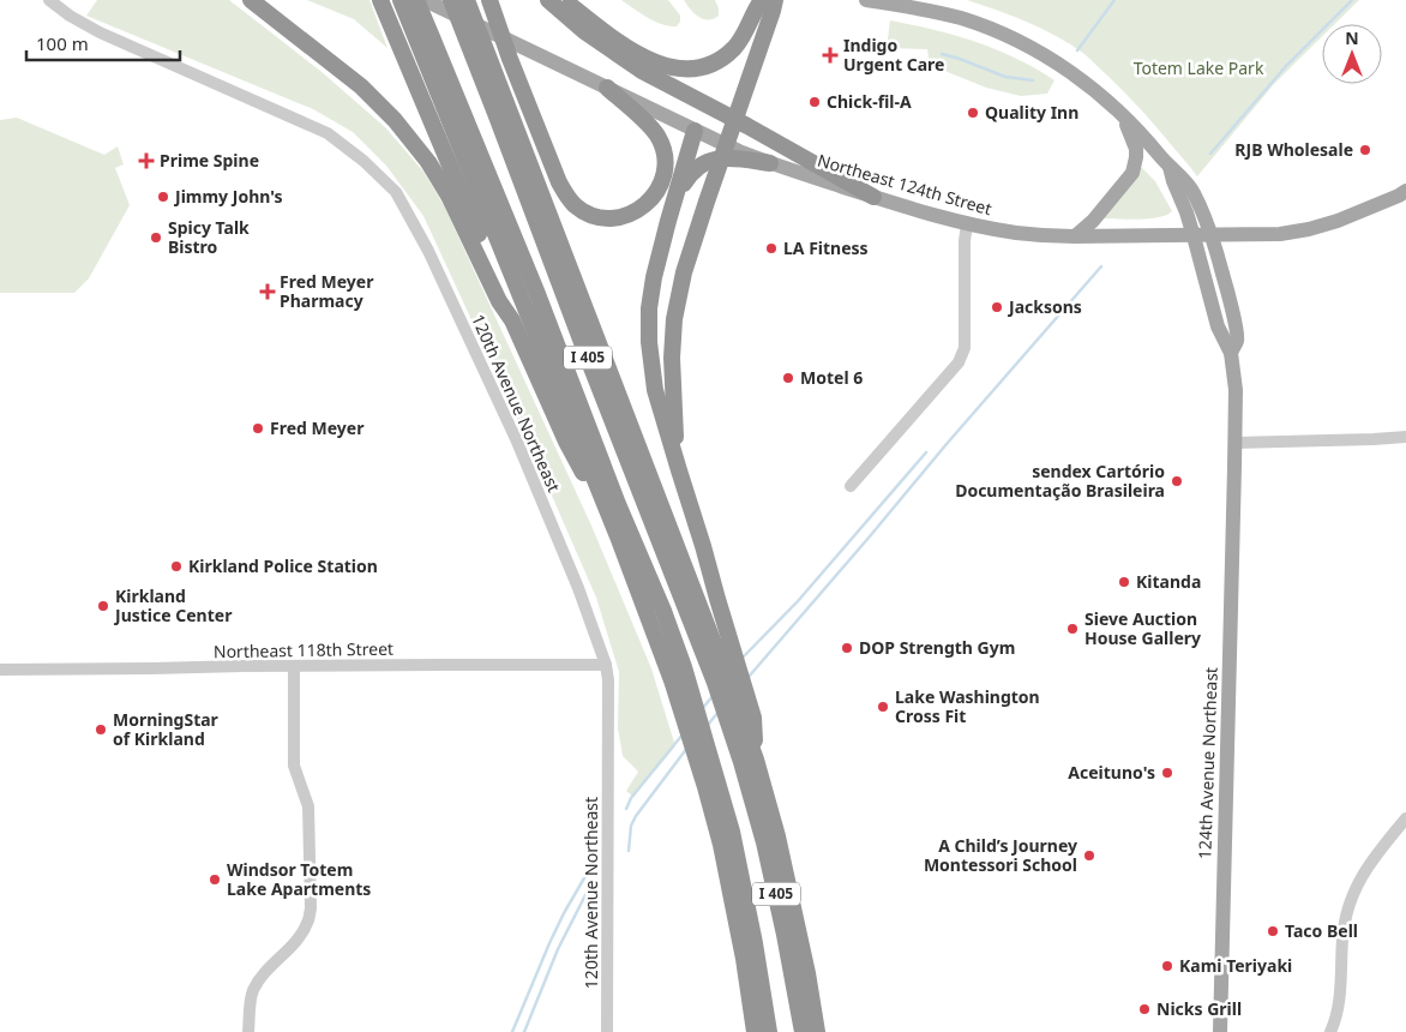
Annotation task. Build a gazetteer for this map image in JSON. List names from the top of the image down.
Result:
{
  "streets": {
    "highway": ["I 405"],
    "main road": ["Northeast 124th Street", "124th Avenue Northeast"],
    "street": ["120th Avenue Northeast", "Northeast 118th Street"]
  },
  "crossings": [
    ["Northeast 124th Street", "124th Avenue Northeast"],
    ["120th Avenue Northeast", "Northeast 118th Street"]
  ],
  "parks": ["Totem Lake Park"],
  "places": {
    "health": ["Indigo Urgent Care", "Prime Spine", "Fred Meyer Pharmacy"],
    "other": [
      "Chick-fil-A",
      "Quality Inn",
      "RJB Wholesale",
      "Jimmy John's",
      "Spicy Talk Bistro",
      "LA Fitness",
      "Jacksons",
      "Motel 6",
      "Fred Meyer",
      "sendex Cartório Documentação Brasileira",
      "Kirkland Police Station",
      "Kitanda",
      "Kirkland Justice Center",
      "Sieve Auction House Gallery",
      "DOP Strength Gym",
      "Lake Washington Cross Fit",
      "MorningStar of Kirkland",
      "Aceituno's",
      "A Child’s Journey Montessori School",
      "Windsor Totem Lake Apartments",
      "Taco Bell",
      "Kami Teriyaki",
      "Nicks Grill"
    ]
  },
  "scale_bar": "100 m",
  "north": "top"
}
